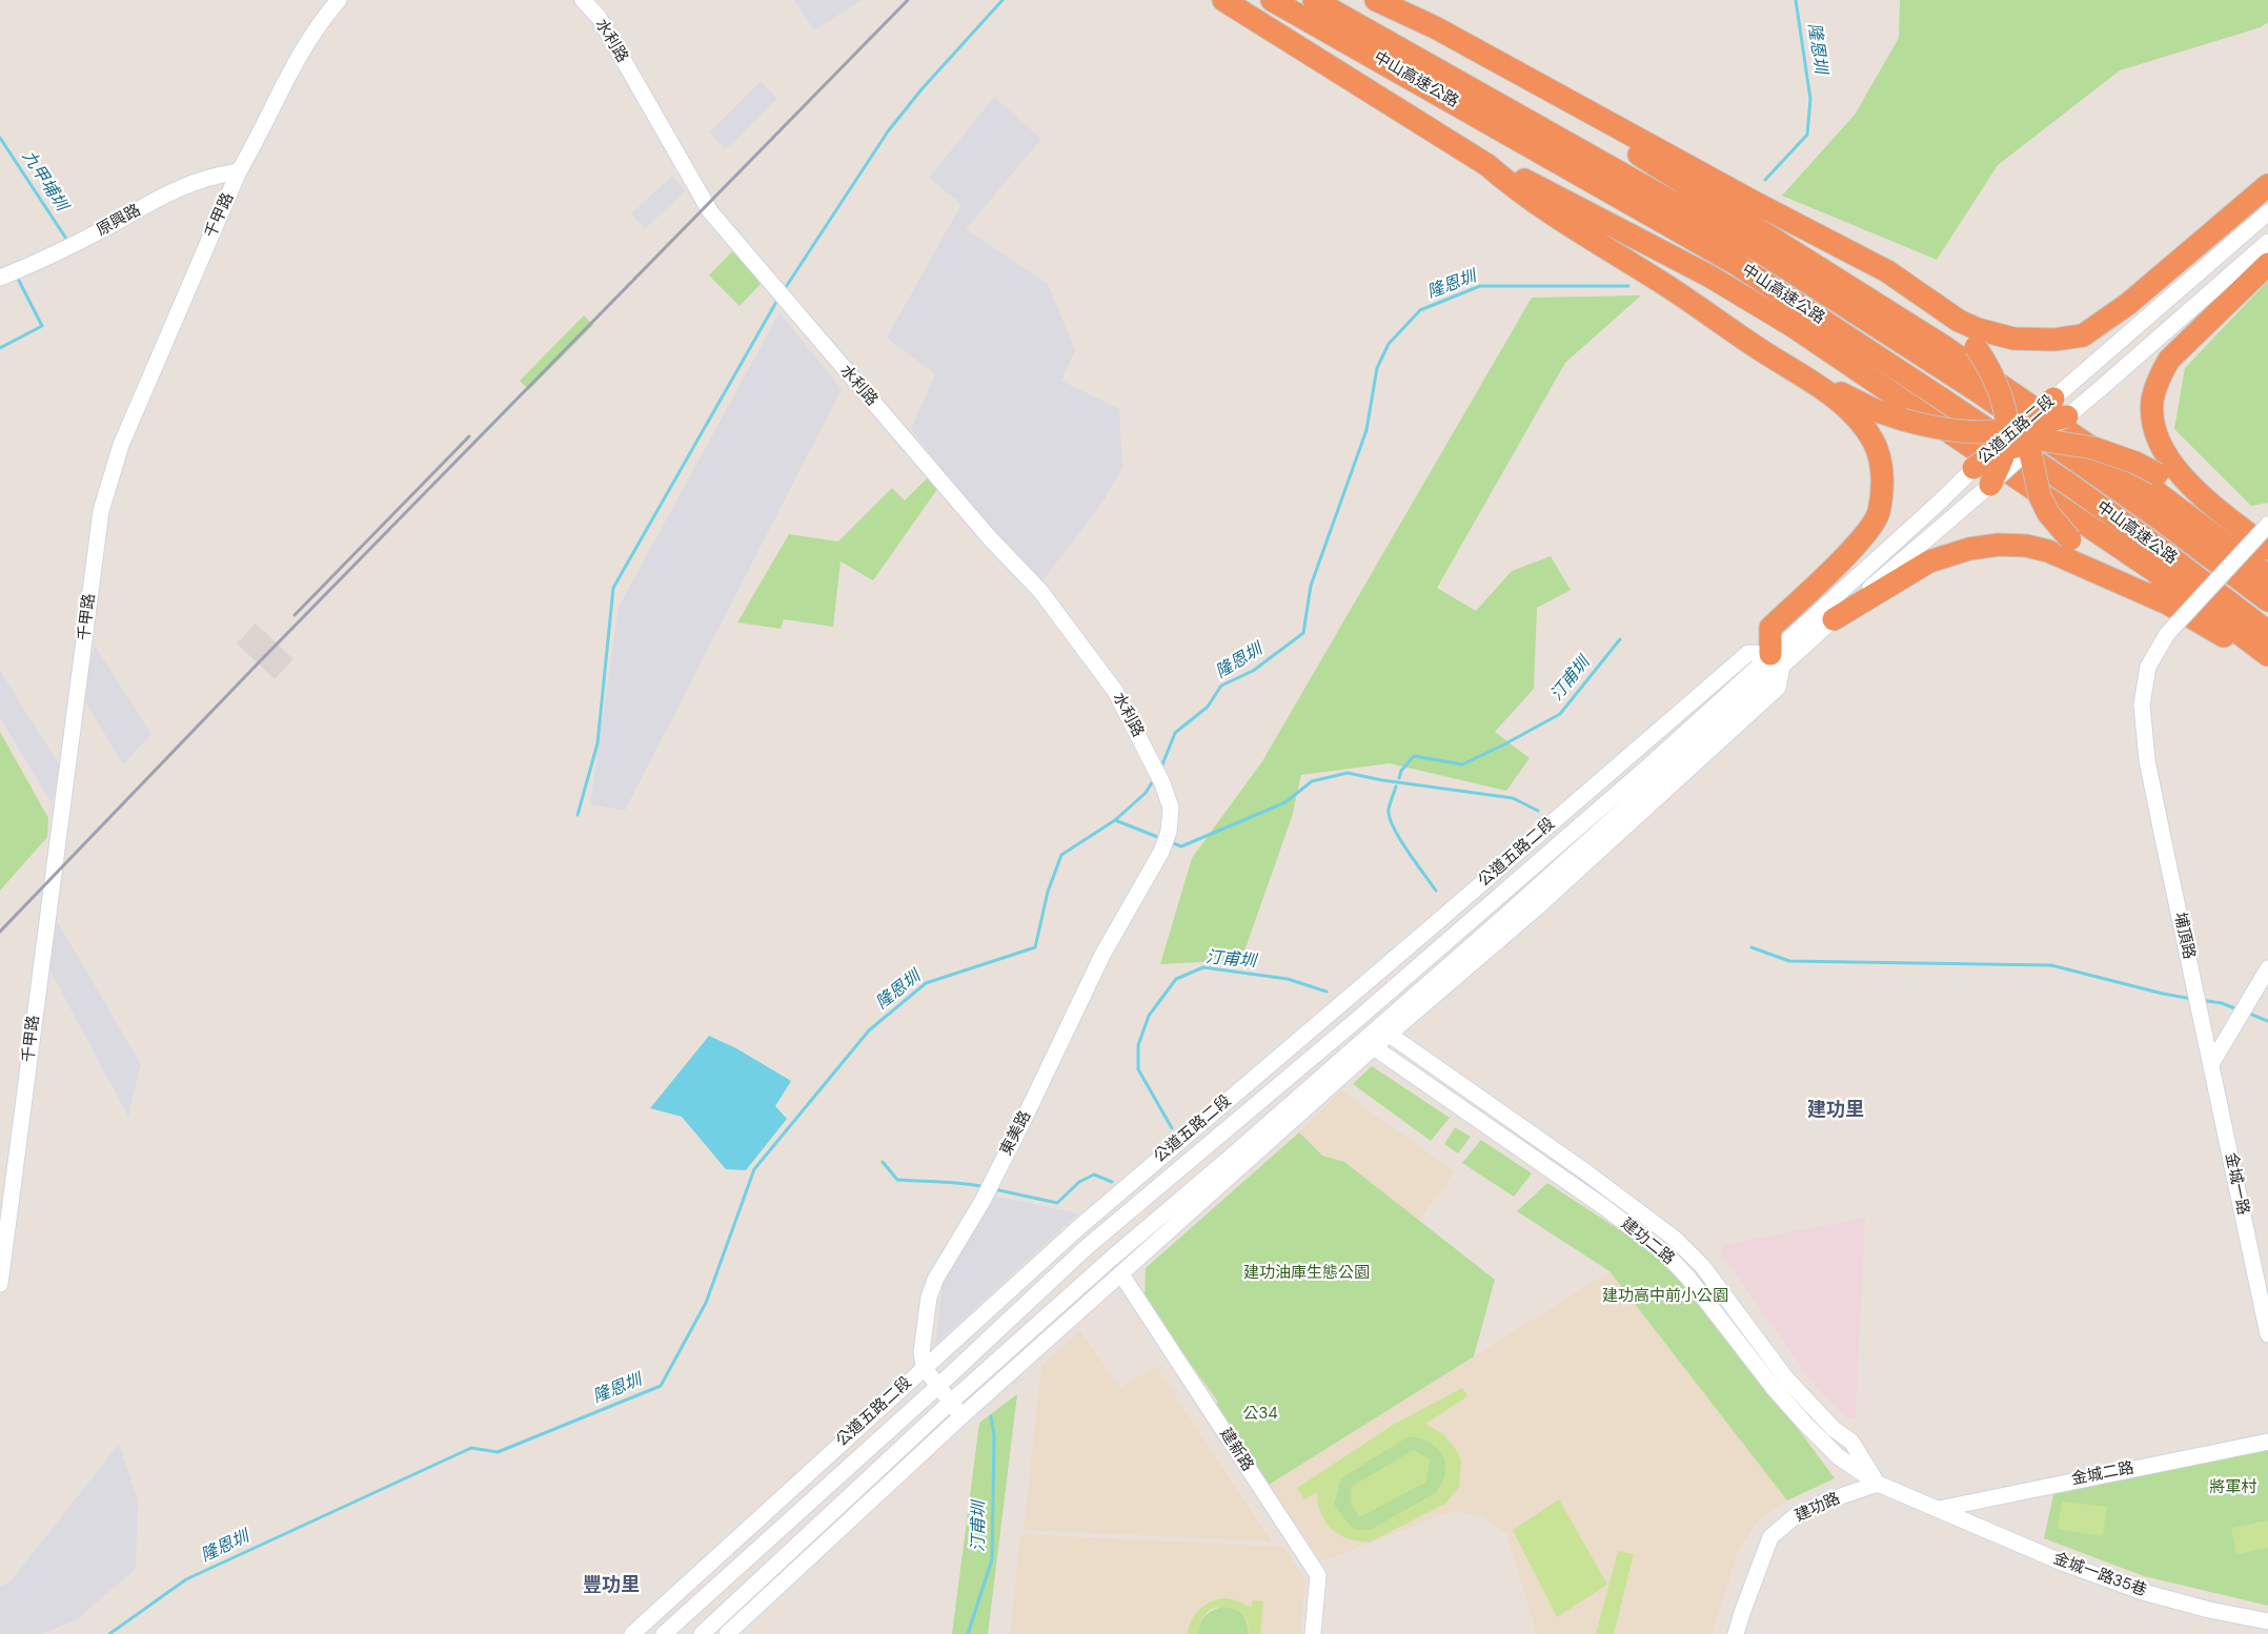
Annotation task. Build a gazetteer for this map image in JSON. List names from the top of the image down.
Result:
{
  "streets": {
    "highway": ["中山高速公路"],
    "street": [
      "水利路",
      "千甲路",
      "原興路",
      "公道五路二段",
      "埔頂路",
      "東美路",
      "金城一路",
      "建功二路",
      "建新路",
      "金城二路",
      "建功路",
      "金城一路35巷"
    ]
  },
  "crossings": [
    ["水利路", "東美路"],
    ["千甲路", "原興路"],
    ["公道五路二段", "東美路"],
    ["埔頂路", "金城一路"],
    ["建功二路", "金城二路"],
    ["建功二路", "建功路"],
    ["建功二路", "金城一路35巷"],
    ["金城二路", "金城一路35巷"]
  ],
  "districts": ["建功里", "豐功里"],
  "water": ["隆恩圳", "九甲埔圳", "汀甫圳"],
  "parks": [
    "建功油庫生態公園",
    "建功高中前小公園",
    "公34",
    "將軍村"
  ]
}
